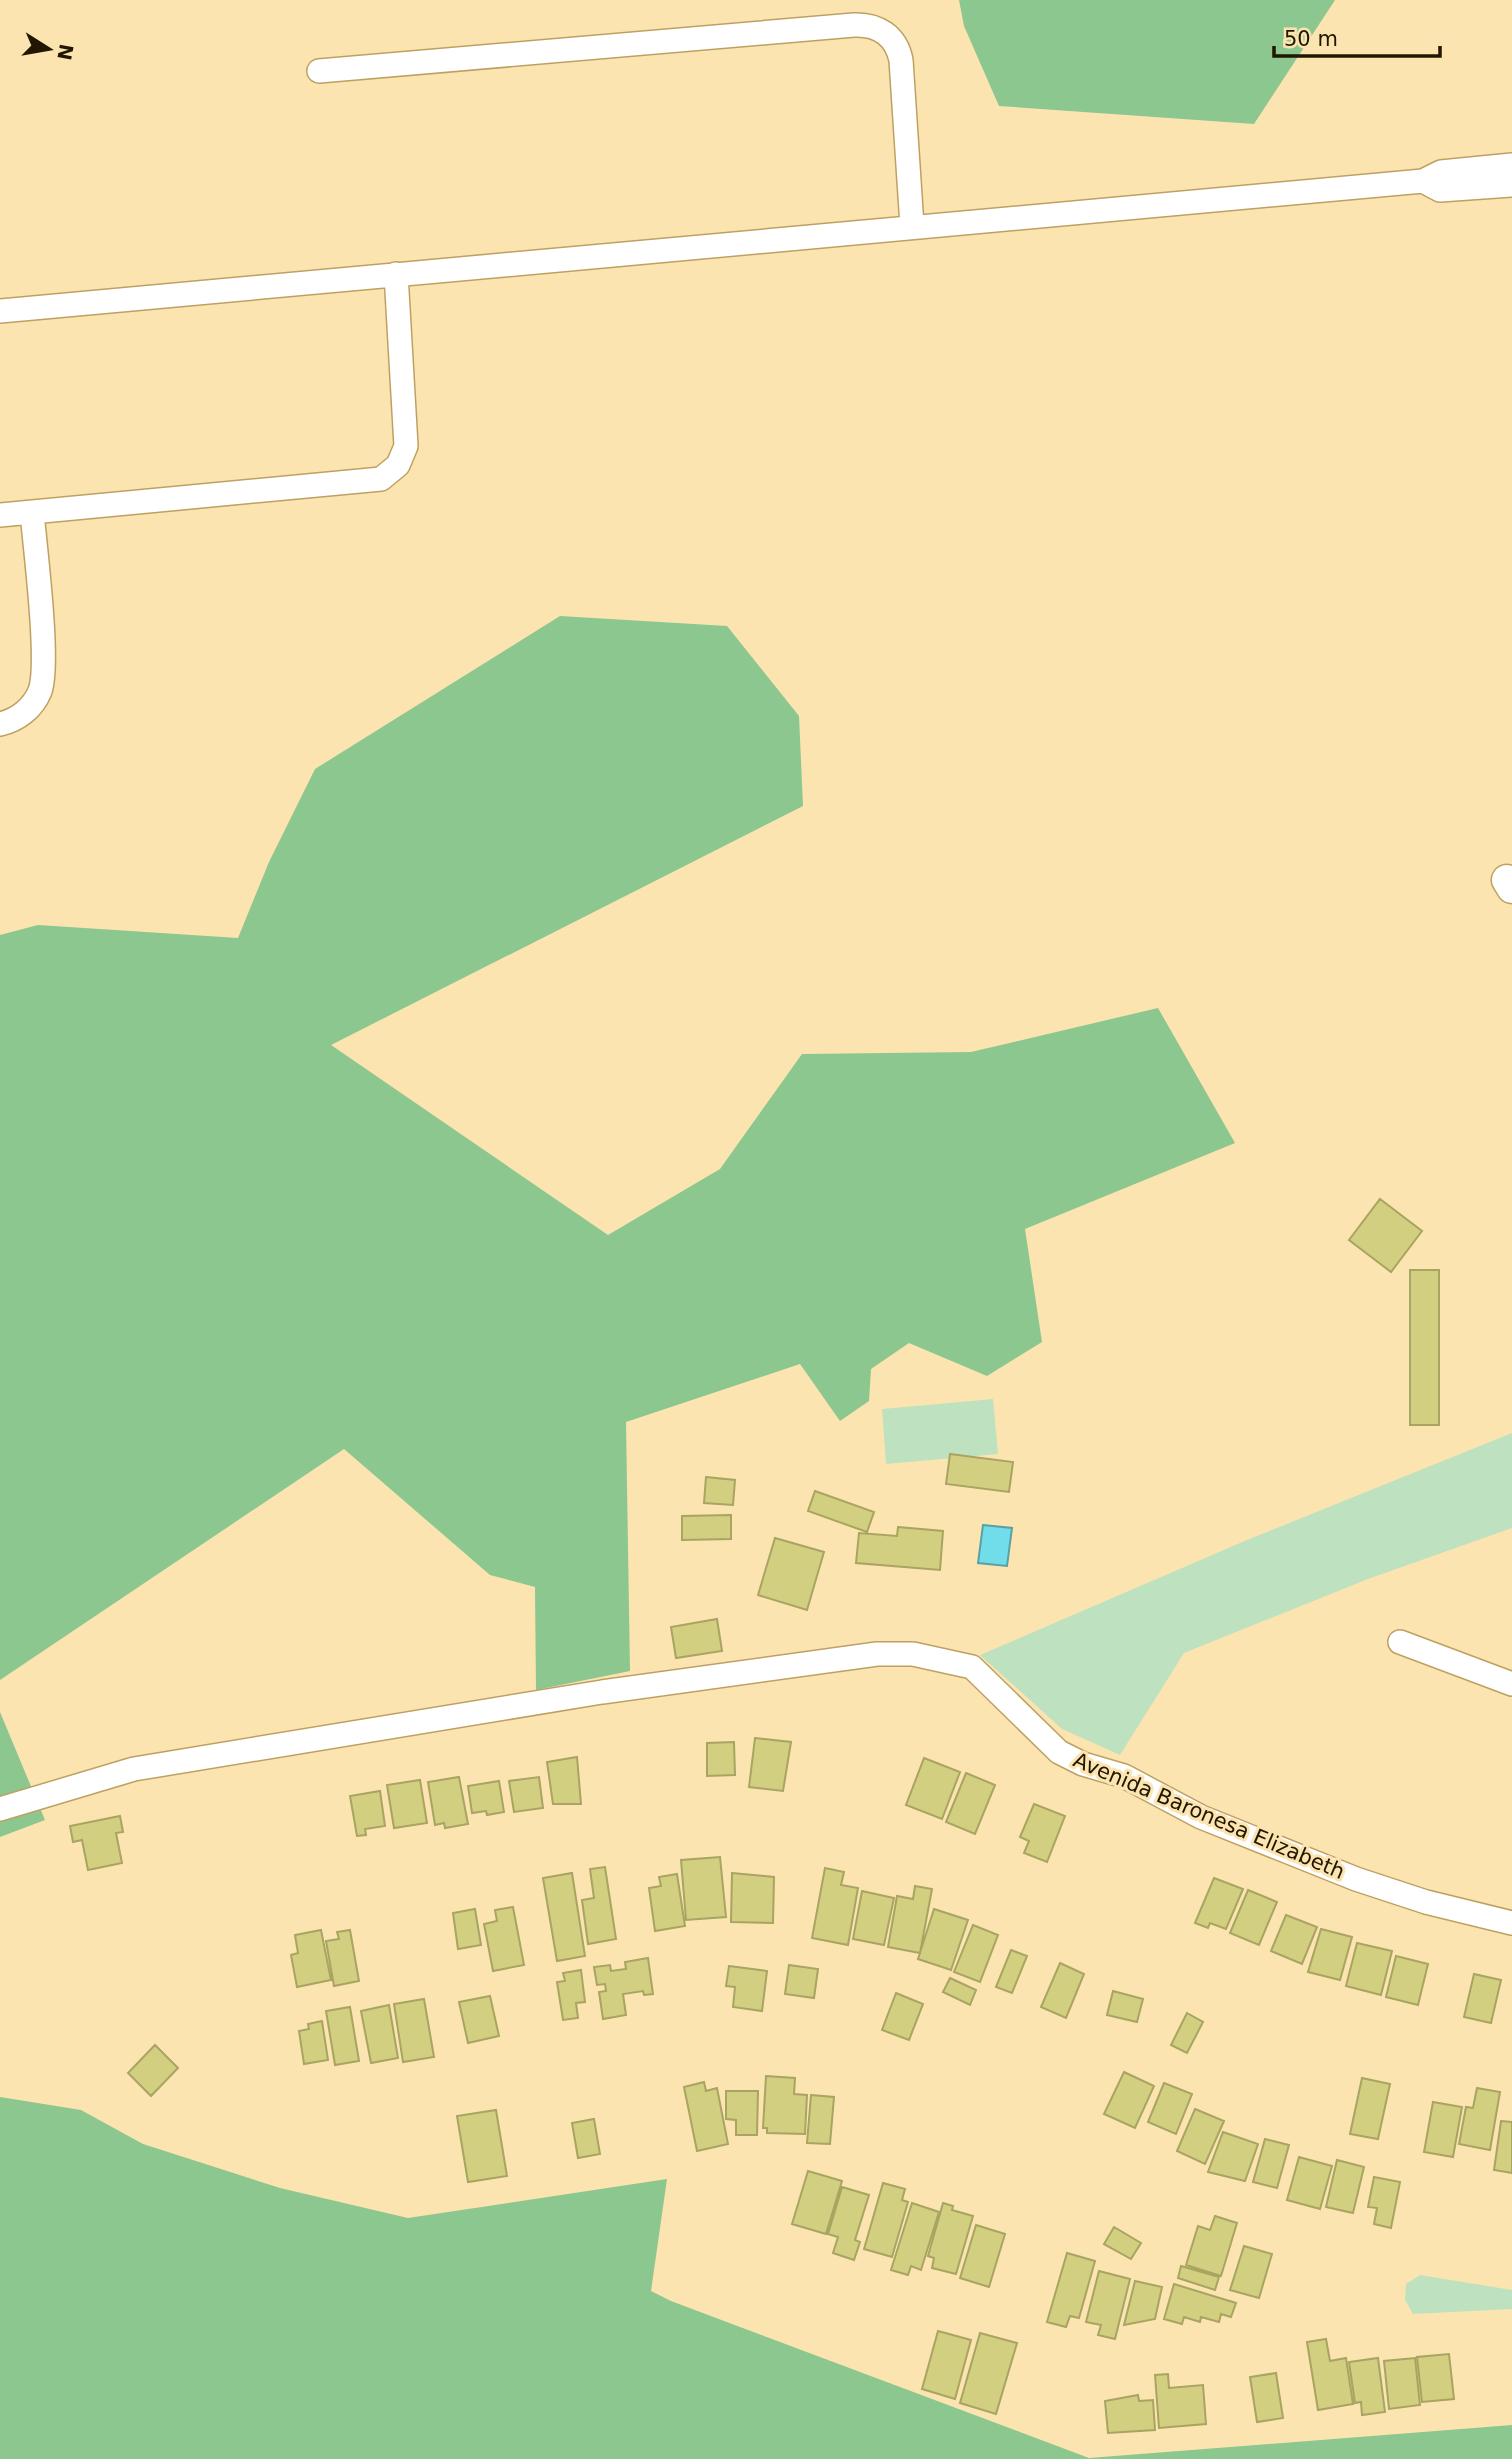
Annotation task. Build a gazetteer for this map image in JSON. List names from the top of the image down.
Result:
{
  "streets": {
    "street": ["Avenida Baronesa Elizabeth"]
  },
  "scale_bar": "50 m",
  "north": "right"
}
